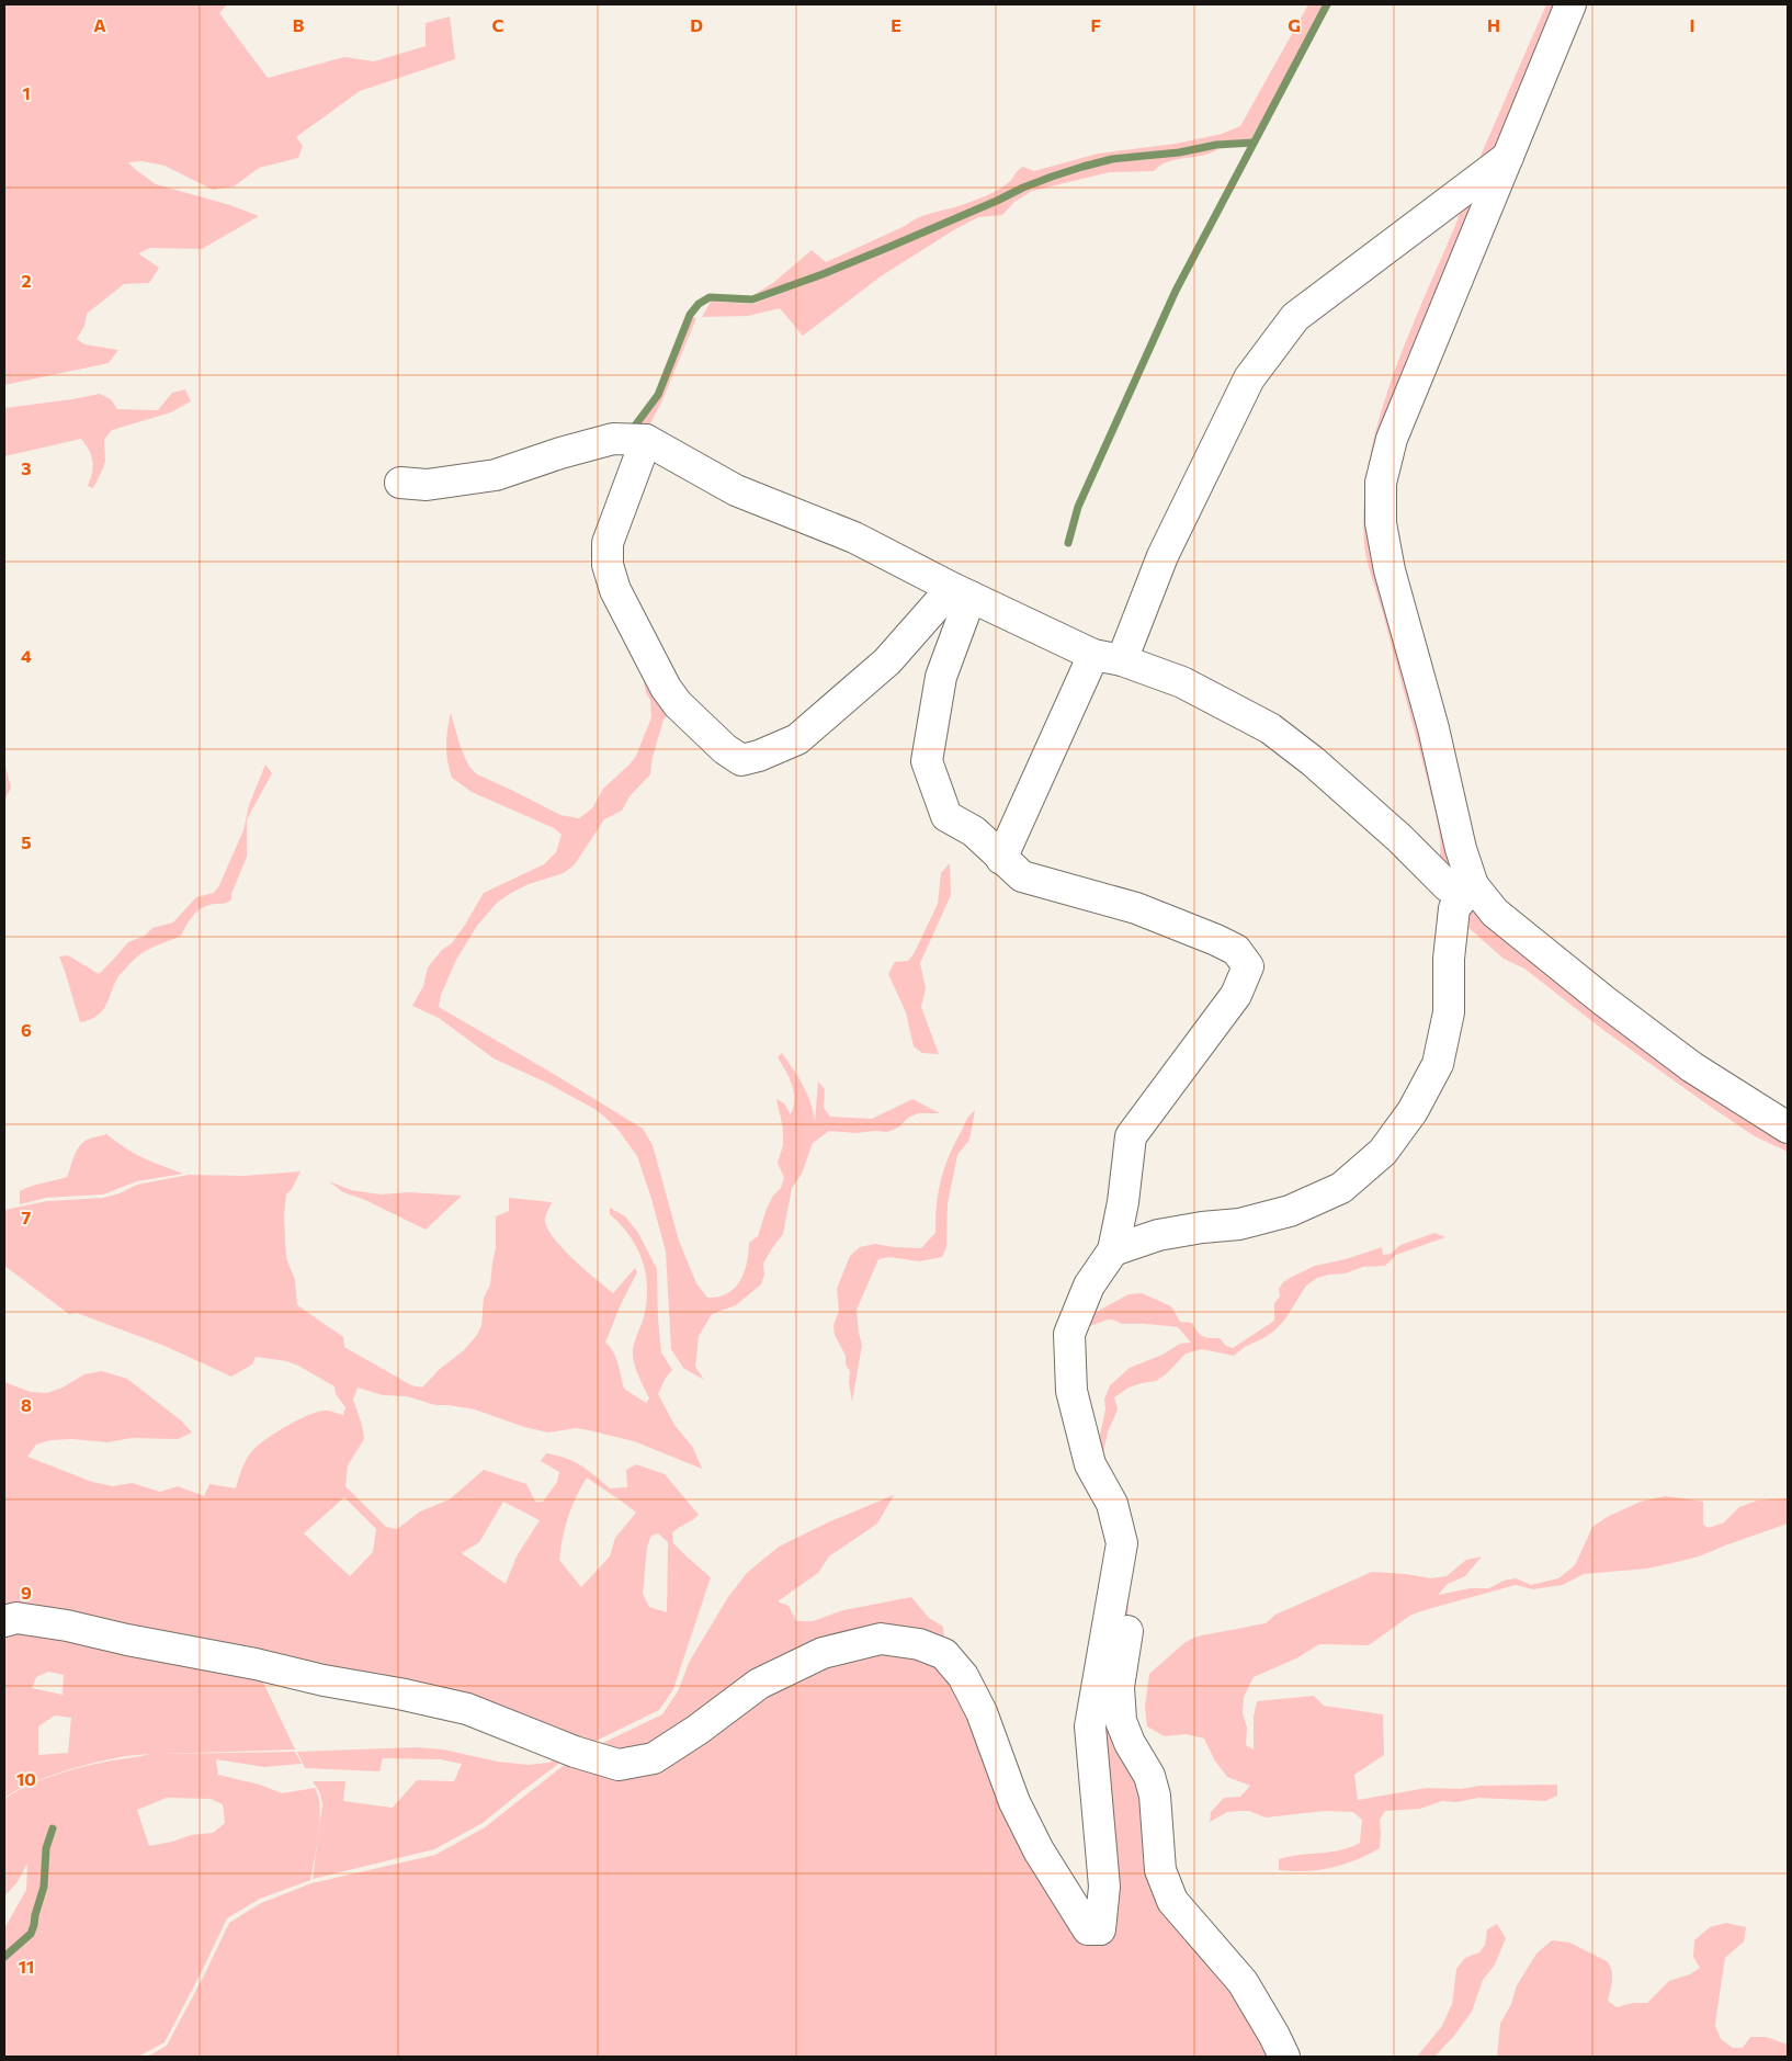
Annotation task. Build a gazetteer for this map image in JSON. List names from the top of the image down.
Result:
{
  "grid": {
    "columns": [
      "A",
      "B",
      "C",
      "D",
      "E",
      "F",
      "G",
      "H",
      "I"
    ],
    "rows": [
      "1",
      "2",
      "3",
      "4",
      "5",
      "6",
      "7",
      "8",
      "9",
      "10",
      "11"
    ]
  }
}
